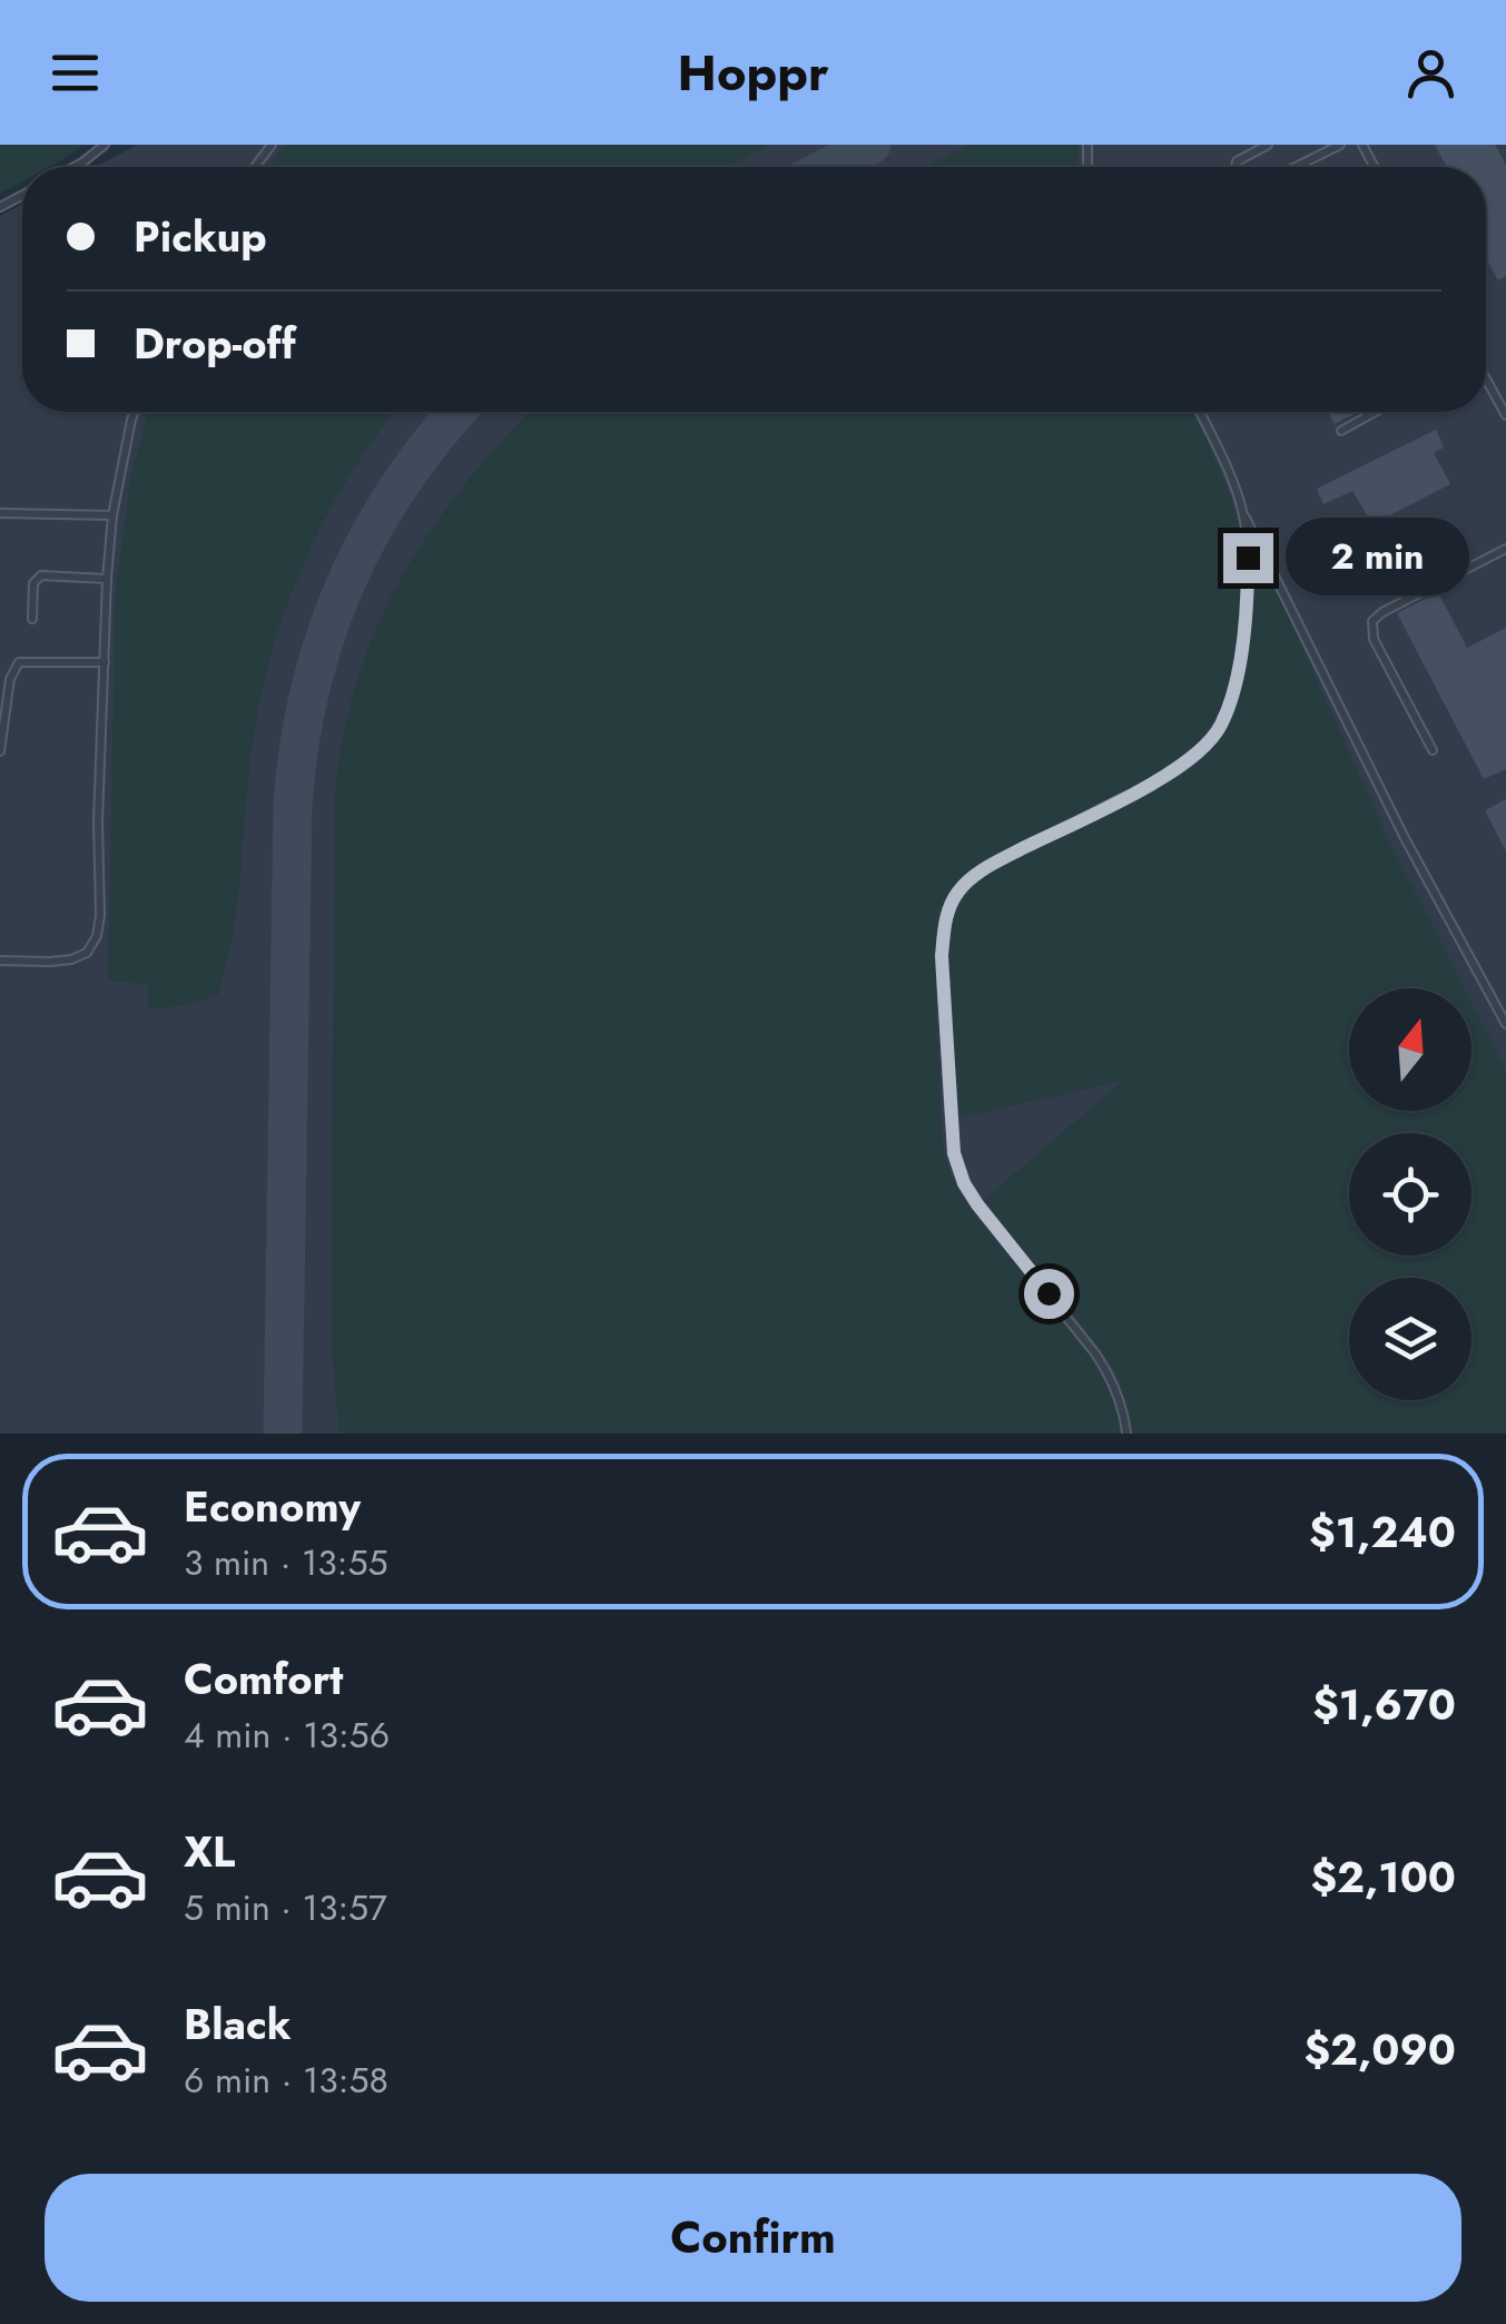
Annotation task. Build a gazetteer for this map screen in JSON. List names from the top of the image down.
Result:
{
  "north": "top",
  "page": {
    "header": "Hoppr",
    "banner": ["Pickup", "Drop-off"],
    "bubble": "2 min",
    "list": [
      {
        "name": "Economy",
        "note": "3 min · 13:55",
        "value": "$1,240"
      },
      {
        "name": "Comfort",
        "note": "4 min · 13:56",
        "value": "$1,670"
      },
      {
        "name": "XL",
        "note": "5 min · 13:57",
        "value": "$2,100"
      },
      {
        "name": "Black",
        "note": "6 min · 13:58",
        "value": "$2,090"
      }
    ],
    "buttons": "Confirm"
  }
}
